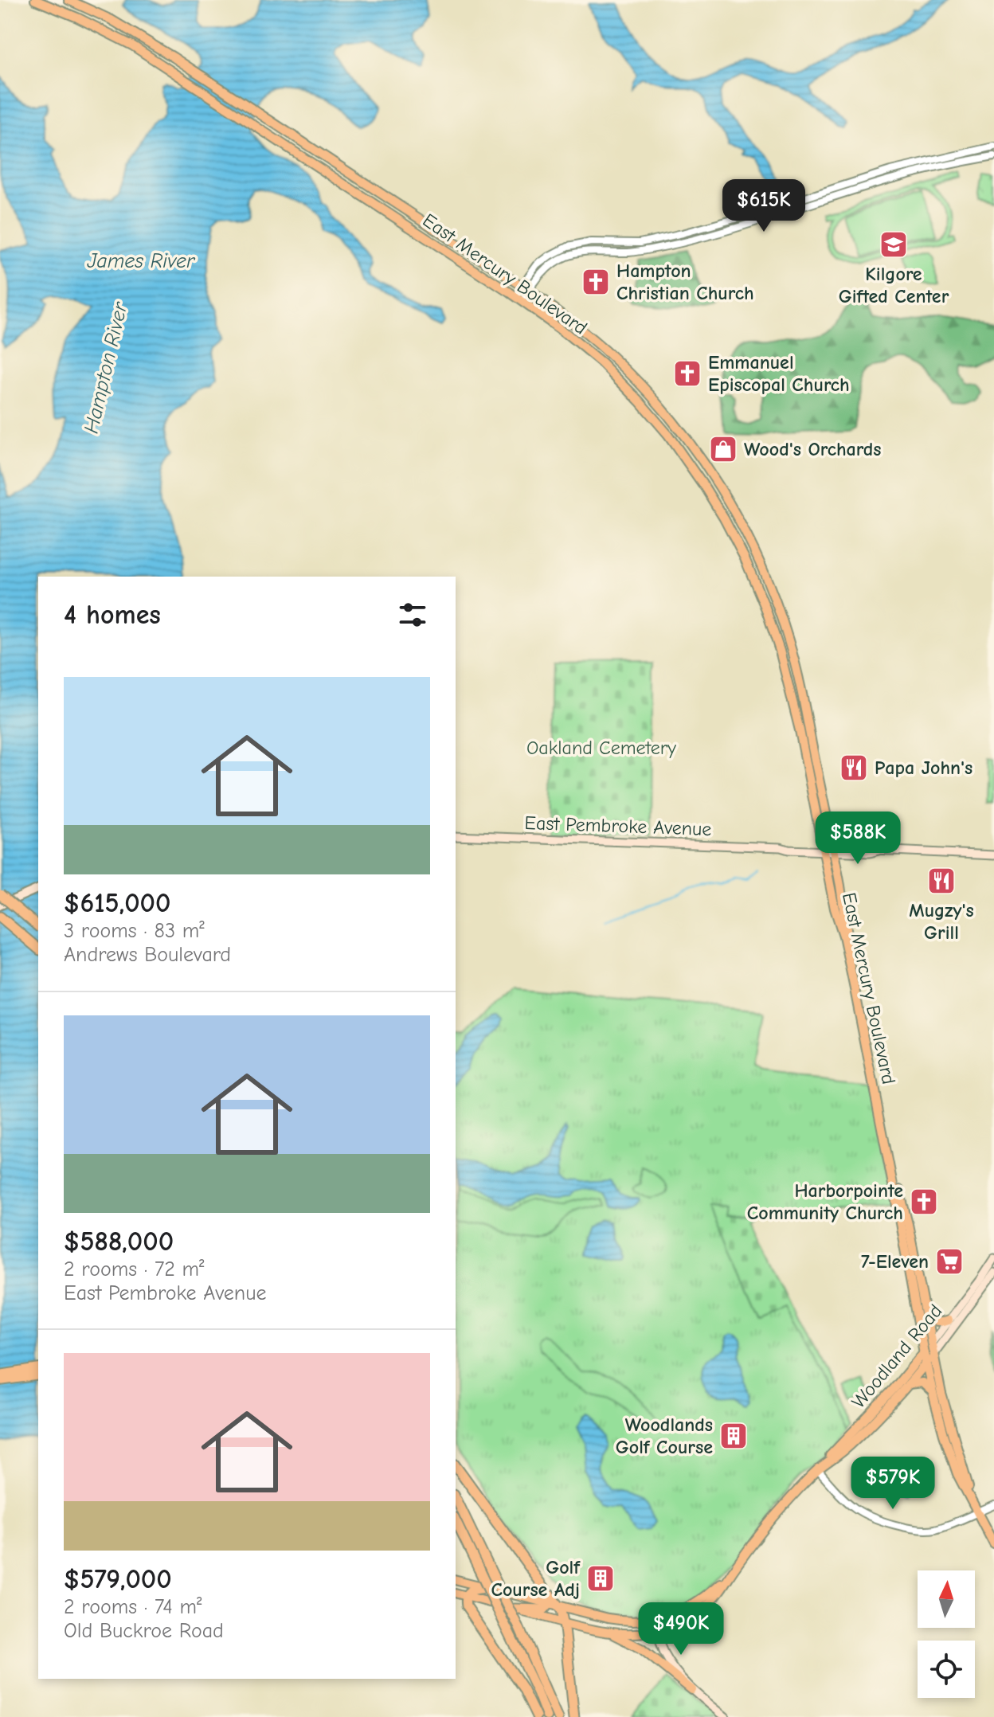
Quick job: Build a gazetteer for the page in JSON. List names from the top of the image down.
{
  "streets": {
    "main road": ["East Mercury Boulevard", "East Pembroke Avenue", "Woodland Road"]
  },
  "crossings": [
    ["East Mercury Boulevard", "East Pembroke Avenue"],
    ["East Mercury Boulevard", "Woodland Road"]
  ],
  "water": ["James River", "Hampton River"],
  "parks": ["Oakland Cemetery"],
  "places": {
    "school or university": ["Kilgore Gifted Center"],
    "church": ["Hampton Christian Church", "Emmanuel Episcopal Church", "Harborpointe Community Church"],
    "shop": ["Wood's Orchards"],
    "restaurant": ["Papa John's", "Mugzy's Grill"],
    "supermarket": ["7-Eleven"],
    "building": ["Woodlands Golf Course", "Golf Course Adj"]
  },
  "north": "top",
  "page": {
    "price": [
      "$615K",
      "$588K",
      "$579K",
      "$490K"
    ],
    "heading": "4 homes",
    "list": [
      {
        "name": "$615,000",
        "note": "3 rooms · 83 m² · Andrews Boulevard"
      },
      {
        "name": "$588,000",
        "note": "2 rooms · 72 m² · East Pembroke Avenue"
      },
      {
        "name": "$579,000",
        "note": "2 rooms · 74 m² · Old Buckroe Road"
      }
    ]
  }
}
